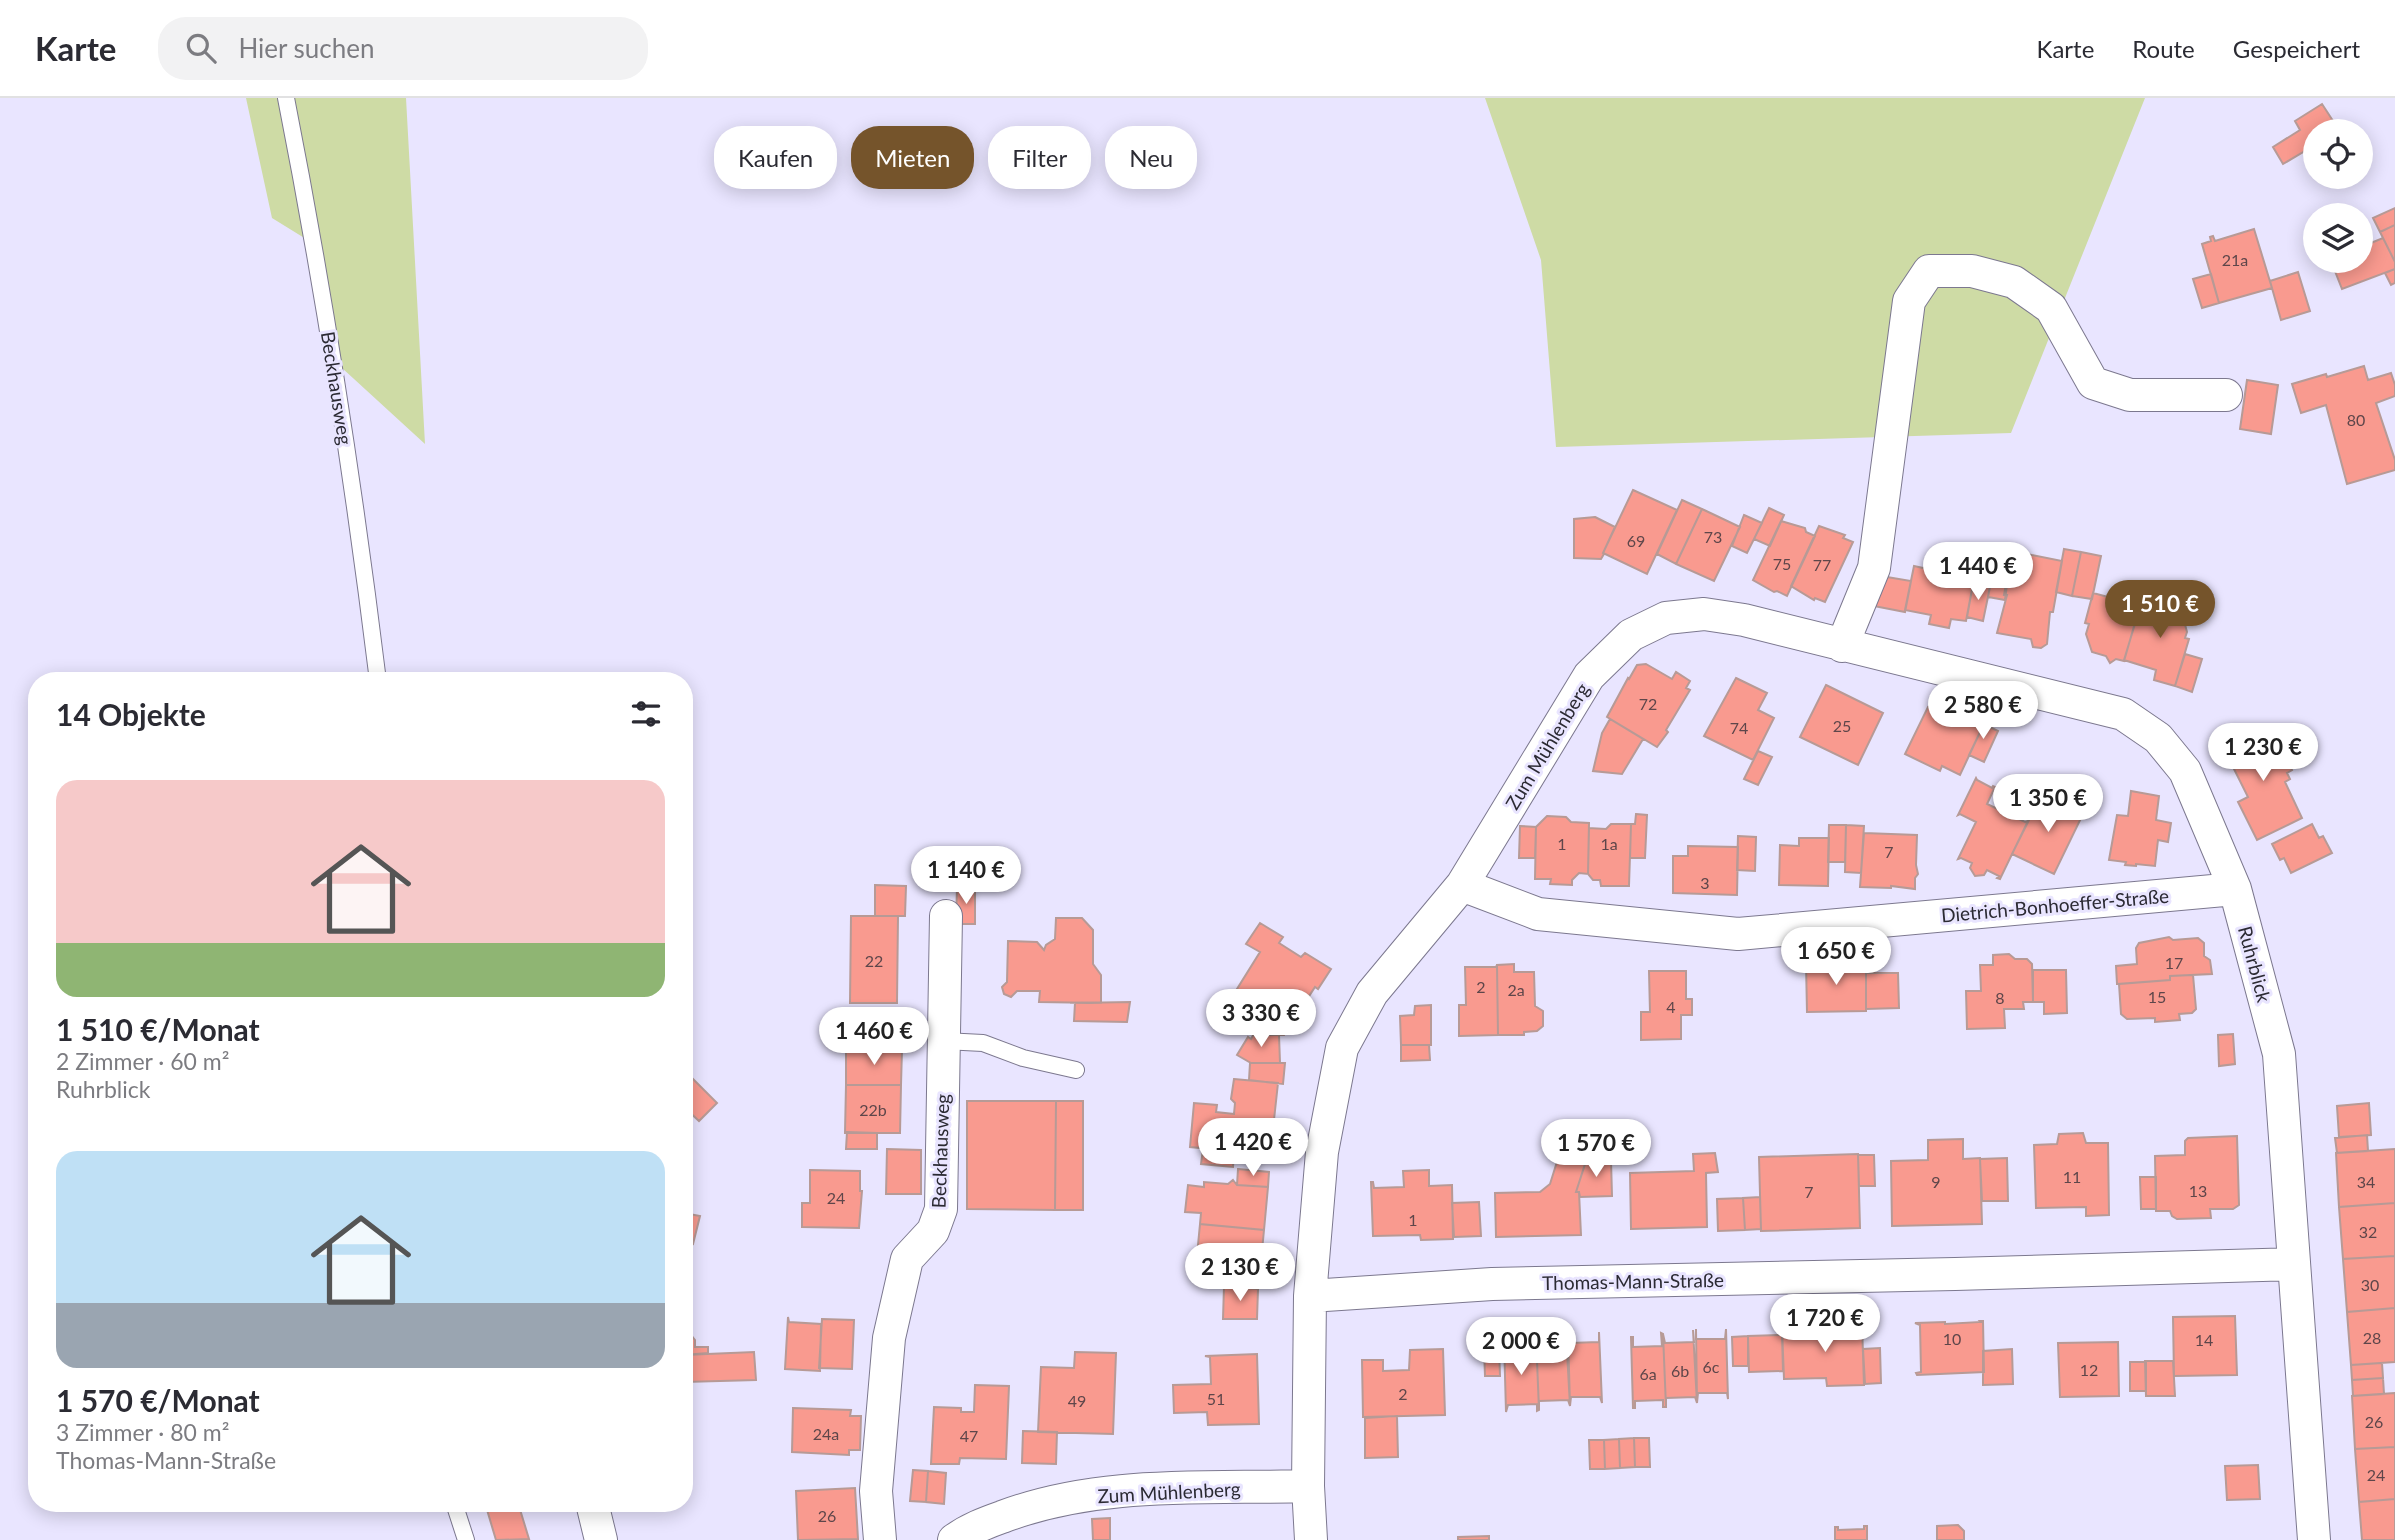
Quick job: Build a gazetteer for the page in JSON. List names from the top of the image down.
{
  "streets": {
    "street": [
      "Beckhausweg",
      "Zum Mühlenberg",
      "Dietrich-Bonhoeffer-Straße",
      "Ruhrblick",
      "Thomas-Mann-Straße"
    ]
  },
  "crossings": [
    ["Zum Mühlenberg", "Dietrich-Bonhoeffer-Straße"],
    ["Zum Mühlenberg", "Ruhrblick"],
    ["Zum Mühlenberg", "Thomas-Mann-Straße"],
    ["Dietrich-Bonhoeffer-Straße", "Ruhrblick"],
    ["Ruhrblick", "Thomas-Mann-Straße"]
  ],
  "house_numbers": [
    "21a",
    "80",
    "73",
    "69",
    "75",
    "77",
    "72",
    "25",
    "74",
    "1",
    "1a",
    "7",
    "3",
    "22",
    "17",
    "2",
    "2a",
    "15",
    "8",
    "4",
    "22b",
    "11",
    "9",
    "34",
    "13",
    "7",
    "24",
    "1",
    "32",
    "30",
    "28",
    "10",
    "14",
    "6c",
    "12",
    "6b",
    "6a",
    "2",
    "51",
    "49",
    "26",
    "24a",
    "47",
    "24",
    "26"
  ],
  "page": {
    "header": "Karte",
    "search": "Hier suchen",
    "nav": ["Karte", "Route", "Gespeichert"],
    "chip": [
      "Kaufen",
      "Mieten",
      "Filter",
      "Neu"
    ],
    "price": [
      "1 440 €",
      "1 510 €",
      "2 580 €",
      "1 230 €",
      "1 350 €",
      "1 140 €",
      "1 650 €",
      "3 330 €",
      "1 460 €",
      "1 420 €",
      "1 570 €",
      "2 130 €",
      "1 720 €",
      "2 000 €"
    ],
    "heading": "14 Objekte",
    "list": [
      {
        "name": "1 510 €/Monat",
        "note": "2 Zimmer · 60 m² · Ruhrblick"
      },
      {
        "name": "1 570 €/Monat",
        "note": "3 Zimmer · 80 m² · Thomas-Mann-Straße"
      }
    ]
  }
}
